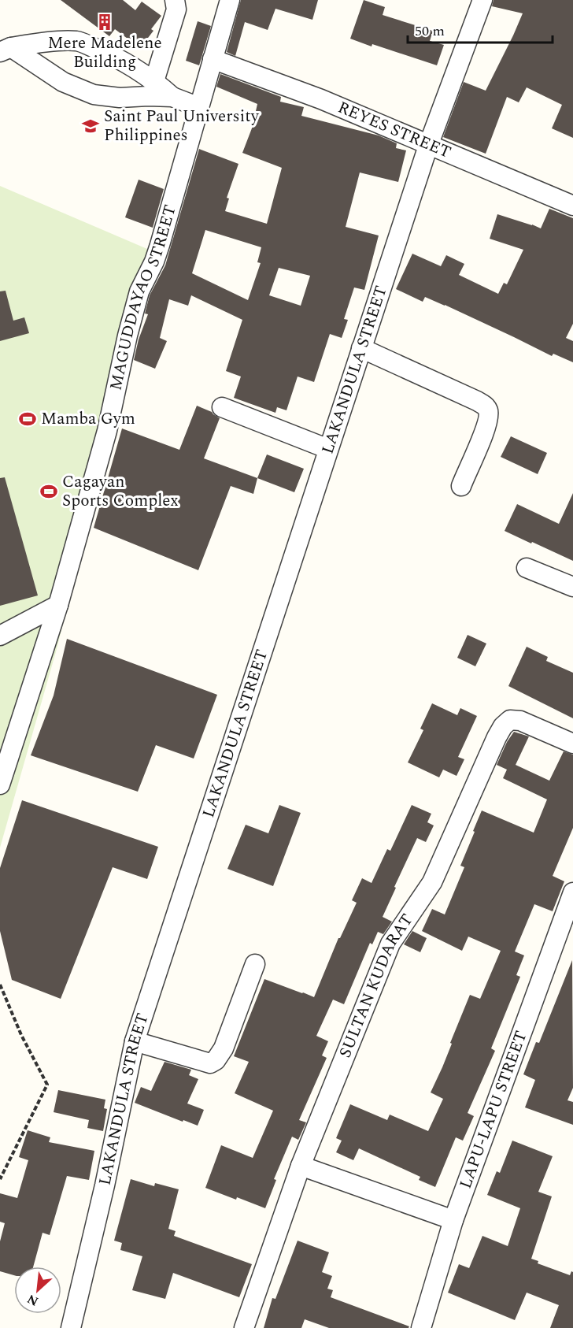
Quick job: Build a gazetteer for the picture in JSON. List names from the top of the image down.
{
  "streets": {
    "street": [
      "REYES STREET",
      "MAGUDDAYAO STREET",
      "LAKANDULA STREET",
      "SULTAN KUDARAT",
      "LAPU-LAPU STREET"
    ]
  },
  "crossings": [
    ["REYES STREET", "MAGUDDAYAO STREET"],
    ["REYES STREET", "LAKANDULA STREET"]
  ],
  "places": {
    "building": ["Mere Madelene Building"],
    "school or university": ["Saint Paul University Philippines"],
    "sports": ["Mamba Gym", "Cagayan Sports Complex"]
  },
  "scale_bar": "50 m",
  "north": "bottom left"
}
